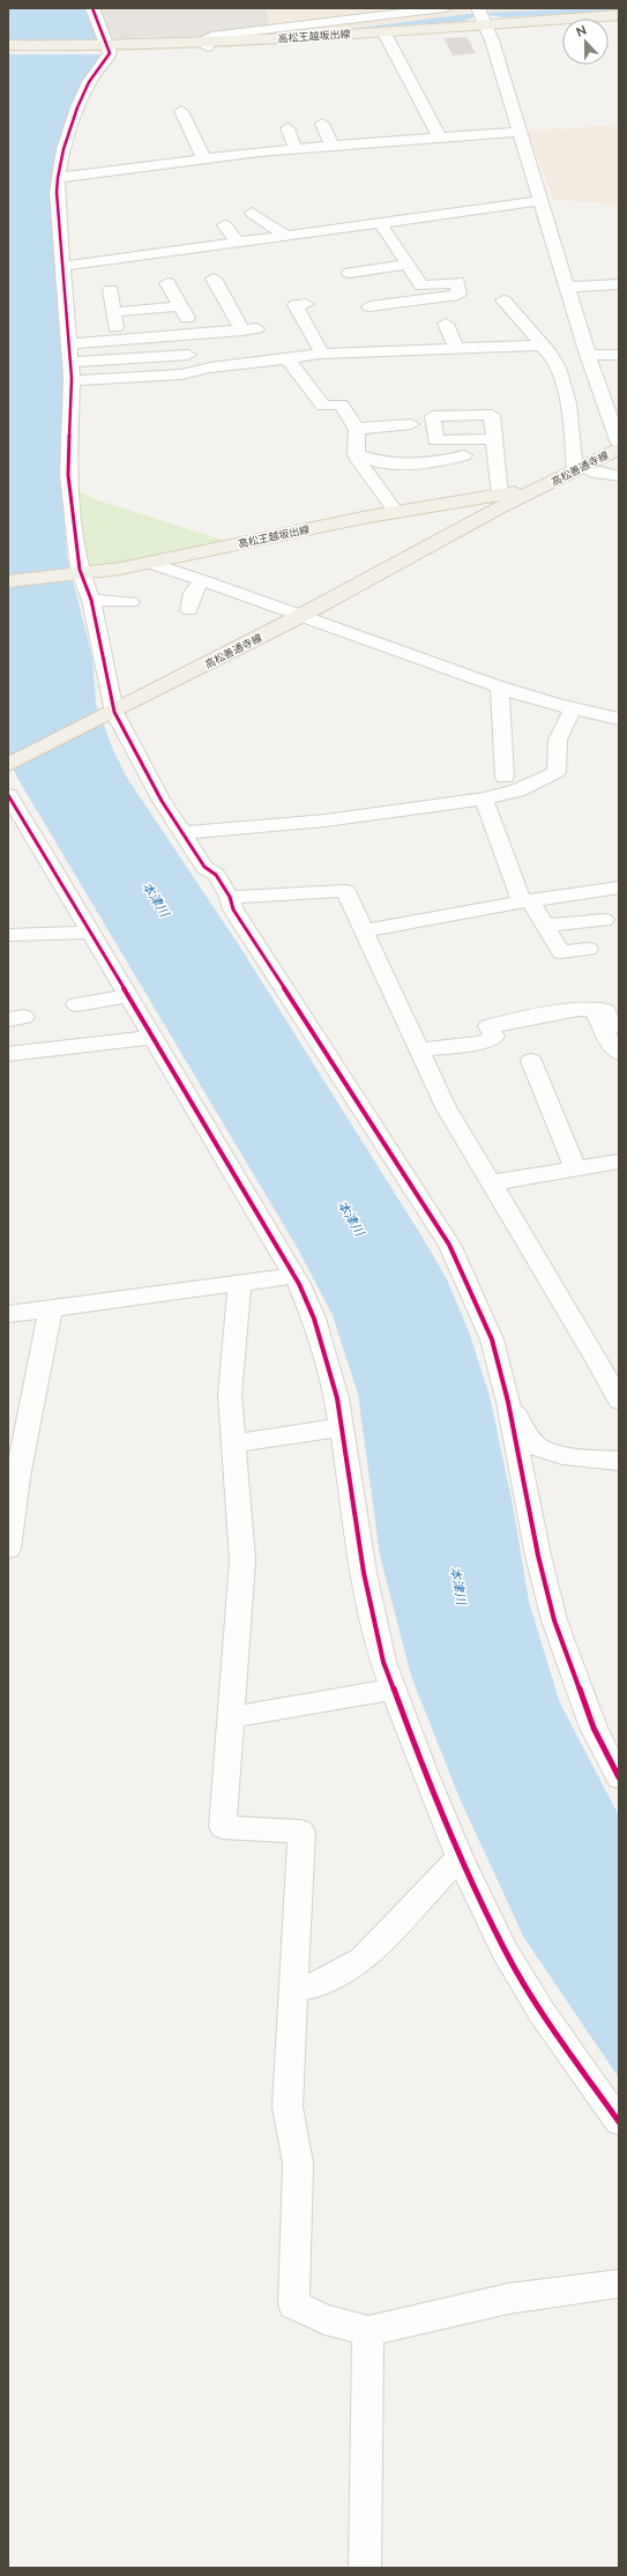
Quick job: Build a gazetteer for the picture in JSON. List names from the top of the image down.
{
  "streets": {
    "main road": ["高松王越坂出線", "高松善通寺線"]
  },
  "crossings": [
    ["高松王越坂出線", "高松善通寺線"]
  ],
  "water": ["本津川"],
  "north": "top"
}
